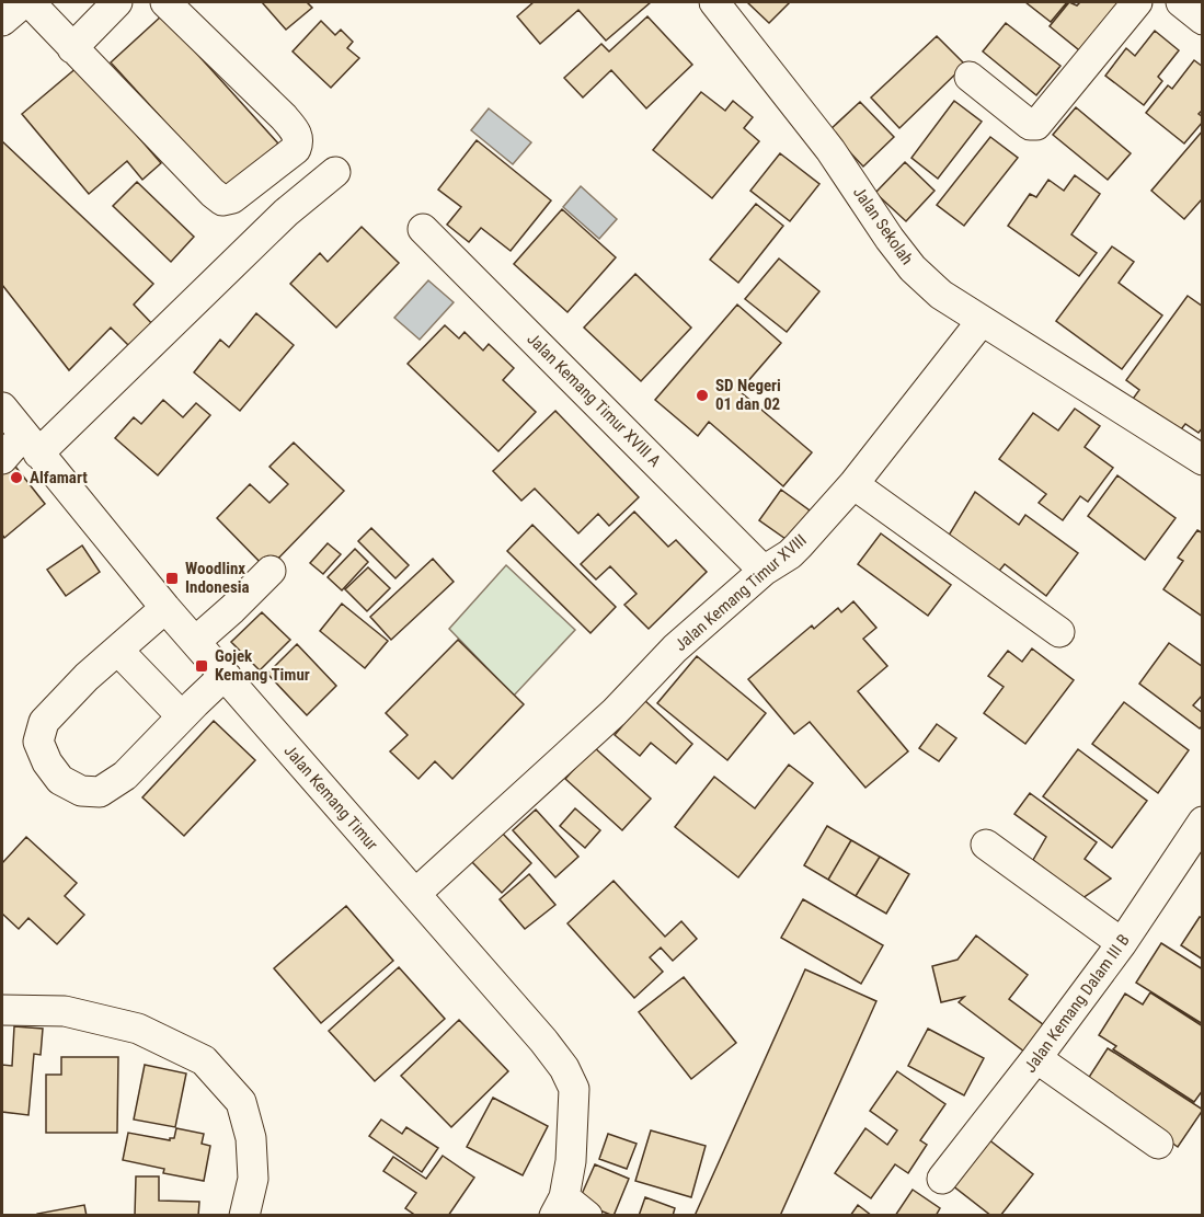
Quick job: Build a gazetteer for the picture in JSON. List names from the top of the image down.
{
  "streets": {
    "street": [
      "Jalan Sekolah",
      "Jalan Kemang Timur XVIII A",
      "Jalan Kemang Timur XVIII",
      "Jalan Kemang Timur",
      "Jalan Kemang Dalam III B"
    ]
  },
  "crossings": [
    ["Jalan Sekolah", "Jalan Kemang Timur XVIII"],
    ["Jalan Kemang Timur XVIII A", "Jalan Kemang Timur XVIII"],
    ["Jalan Kemang Timur XVIII", "Jalan Kemang Timur"]
  ],
  "places": {
    "other": ["SD Negeri 01 dan 02", "Alfamart"],
    "transit": ["Woodlinx Indonesia", "Gojek Kemang Timur"]
  }
}
